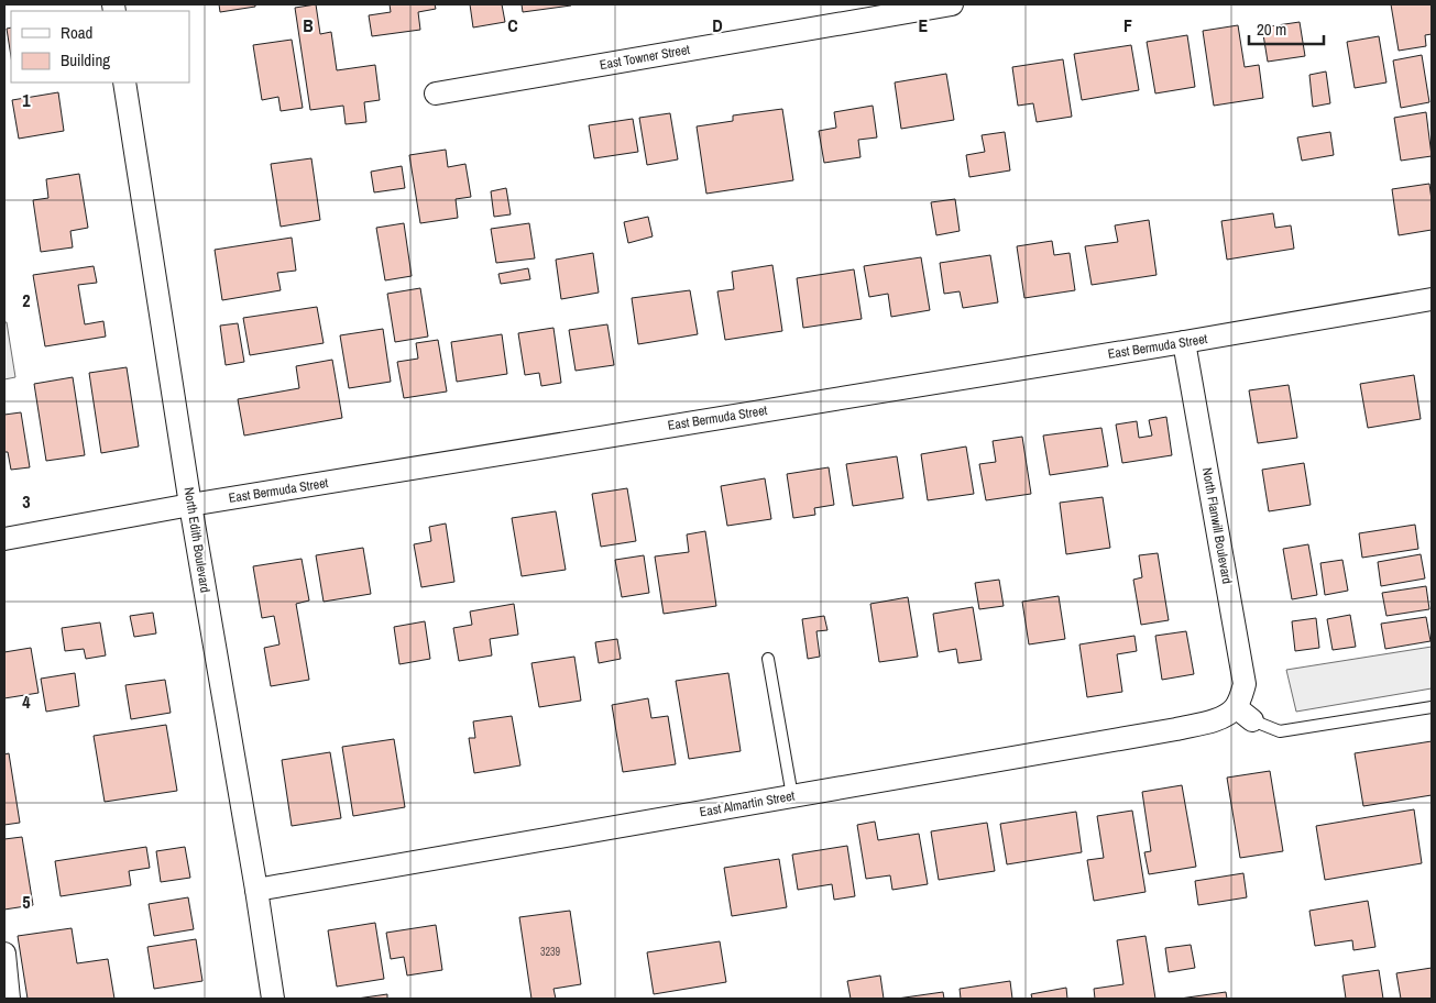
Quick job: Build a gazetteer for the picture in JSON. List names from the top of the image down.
{
  "streets": {
    "street": [
      "East Towner Street",
      "East Bermuda Street",
      "North Flanwill Boulevard",
      "North Edith Boulevard",
      "East Almartin Street"
    ]
  },
  "crossings": [
    ["East Bermuda Street", "North Flanwill Boulevard"],
    ["East Bermuda Street", "North Edith Boulevard"],
    ["North Flanwill Boulevard", "East Almartin Street"],
    ["North Edith Boulevard", "East Almartin Street"]
  ],
  "house_numbers": ["3239"],
  "legend": ["Road", "Building"],
  "scale_bar": "20 m",
  "grid": {
    "columns": [
      "B",
      "C",
      "D",
      "E",
      "F"
    ],
    "rows": [
      "1",
      "2",
      "3",
      "4",
      "5"
    ]
  }
}
